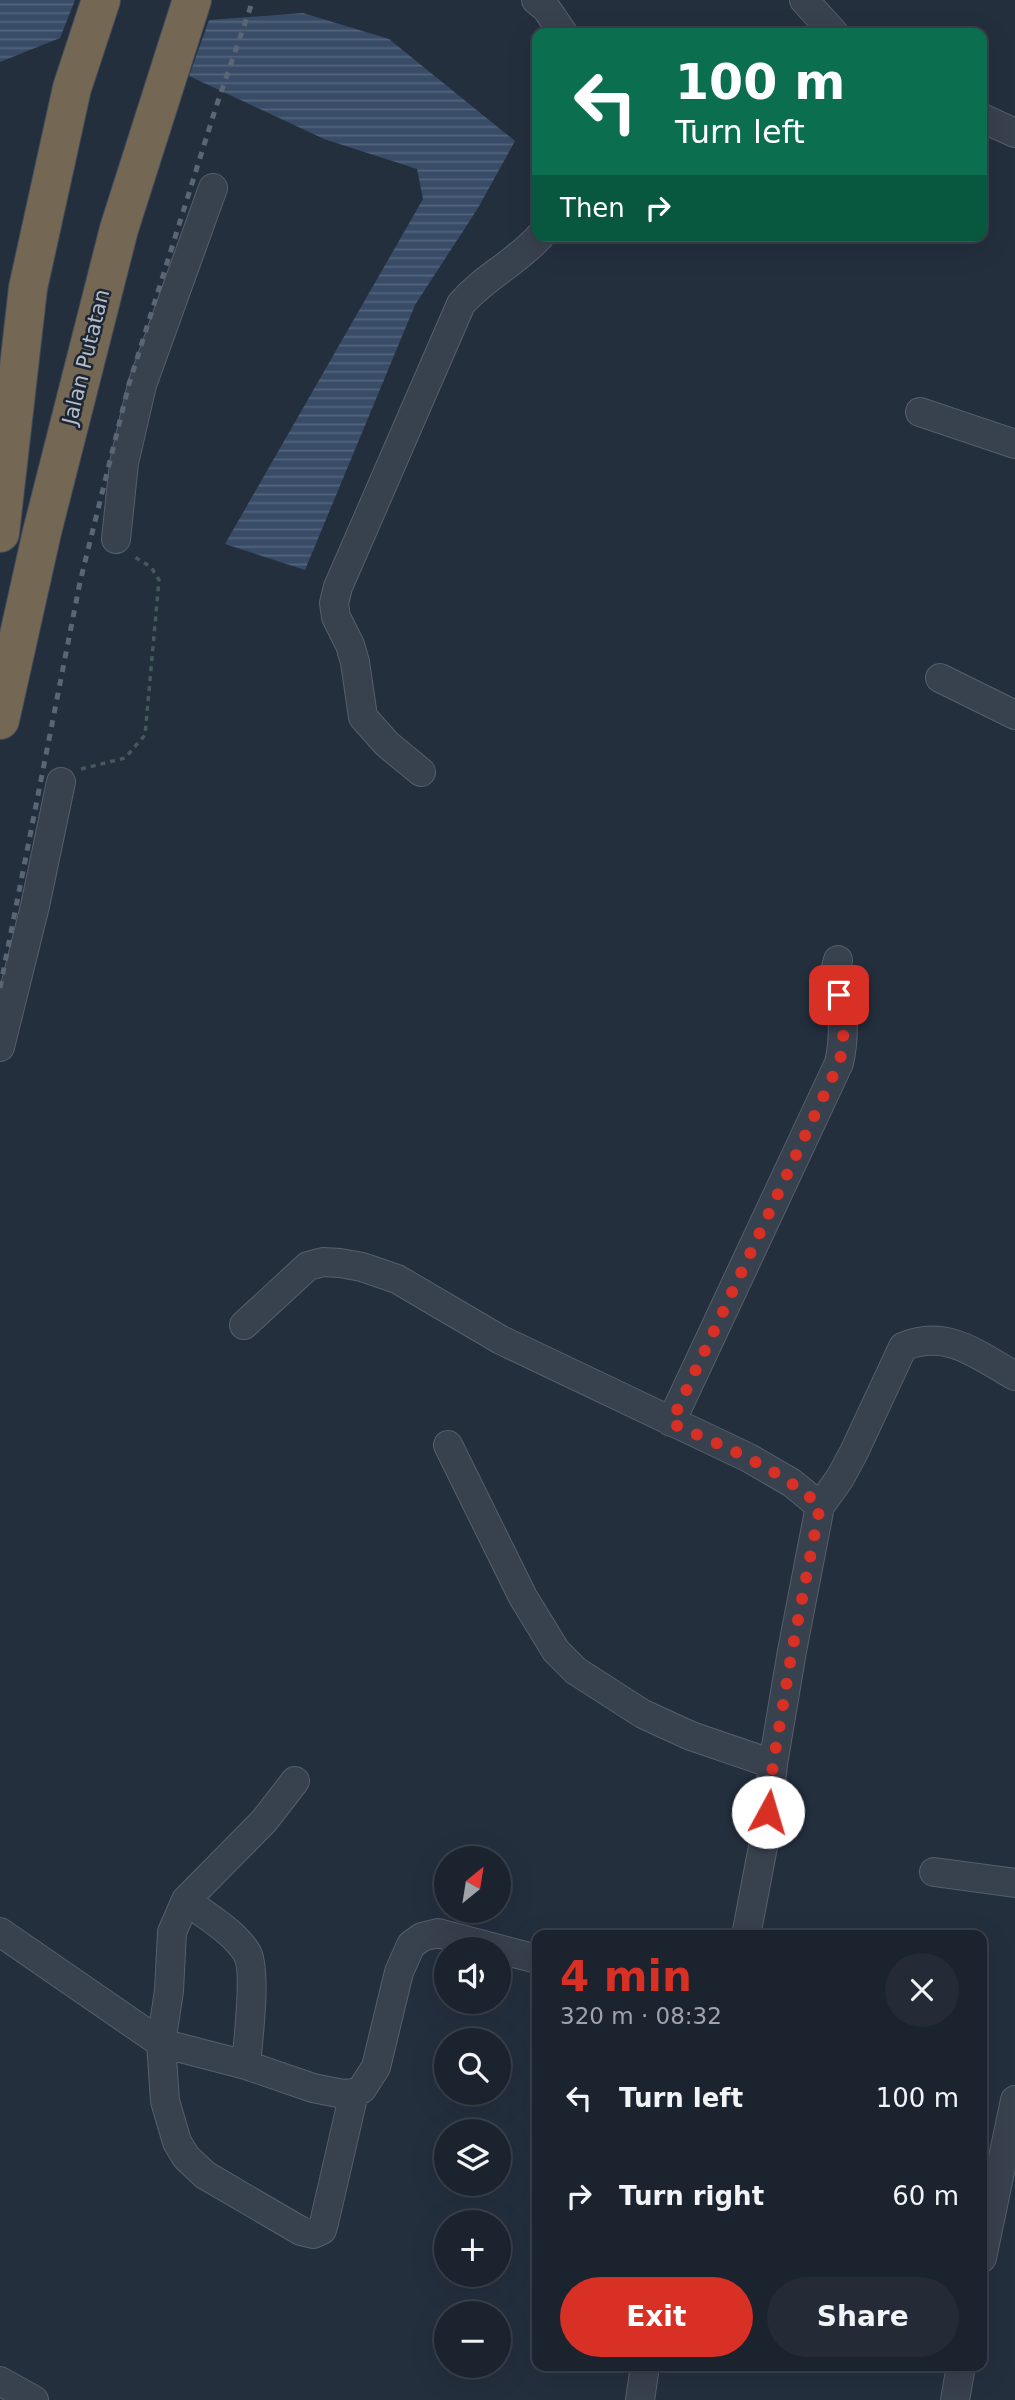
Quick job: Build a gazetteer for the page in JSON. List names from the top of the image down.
{
  "streets": {
    "highway": ["Jalan Putatan"]
  },
  "north": "top right",
  "page": {
    "turn": ["100 m", "Turn left"],
    "then": "Then",
    "map_buttons": ["+", "−"],
    "heading": ["4 min", "320 m · 08:32"],
    "list": [
      {
        "name": "Turn left",
        "value": "100 m"
      },
      {
        "name": "Turn right",
        "value": "60 m"
      }
    ],
    "buttons": ["Exit", "Share"]
  }
}
